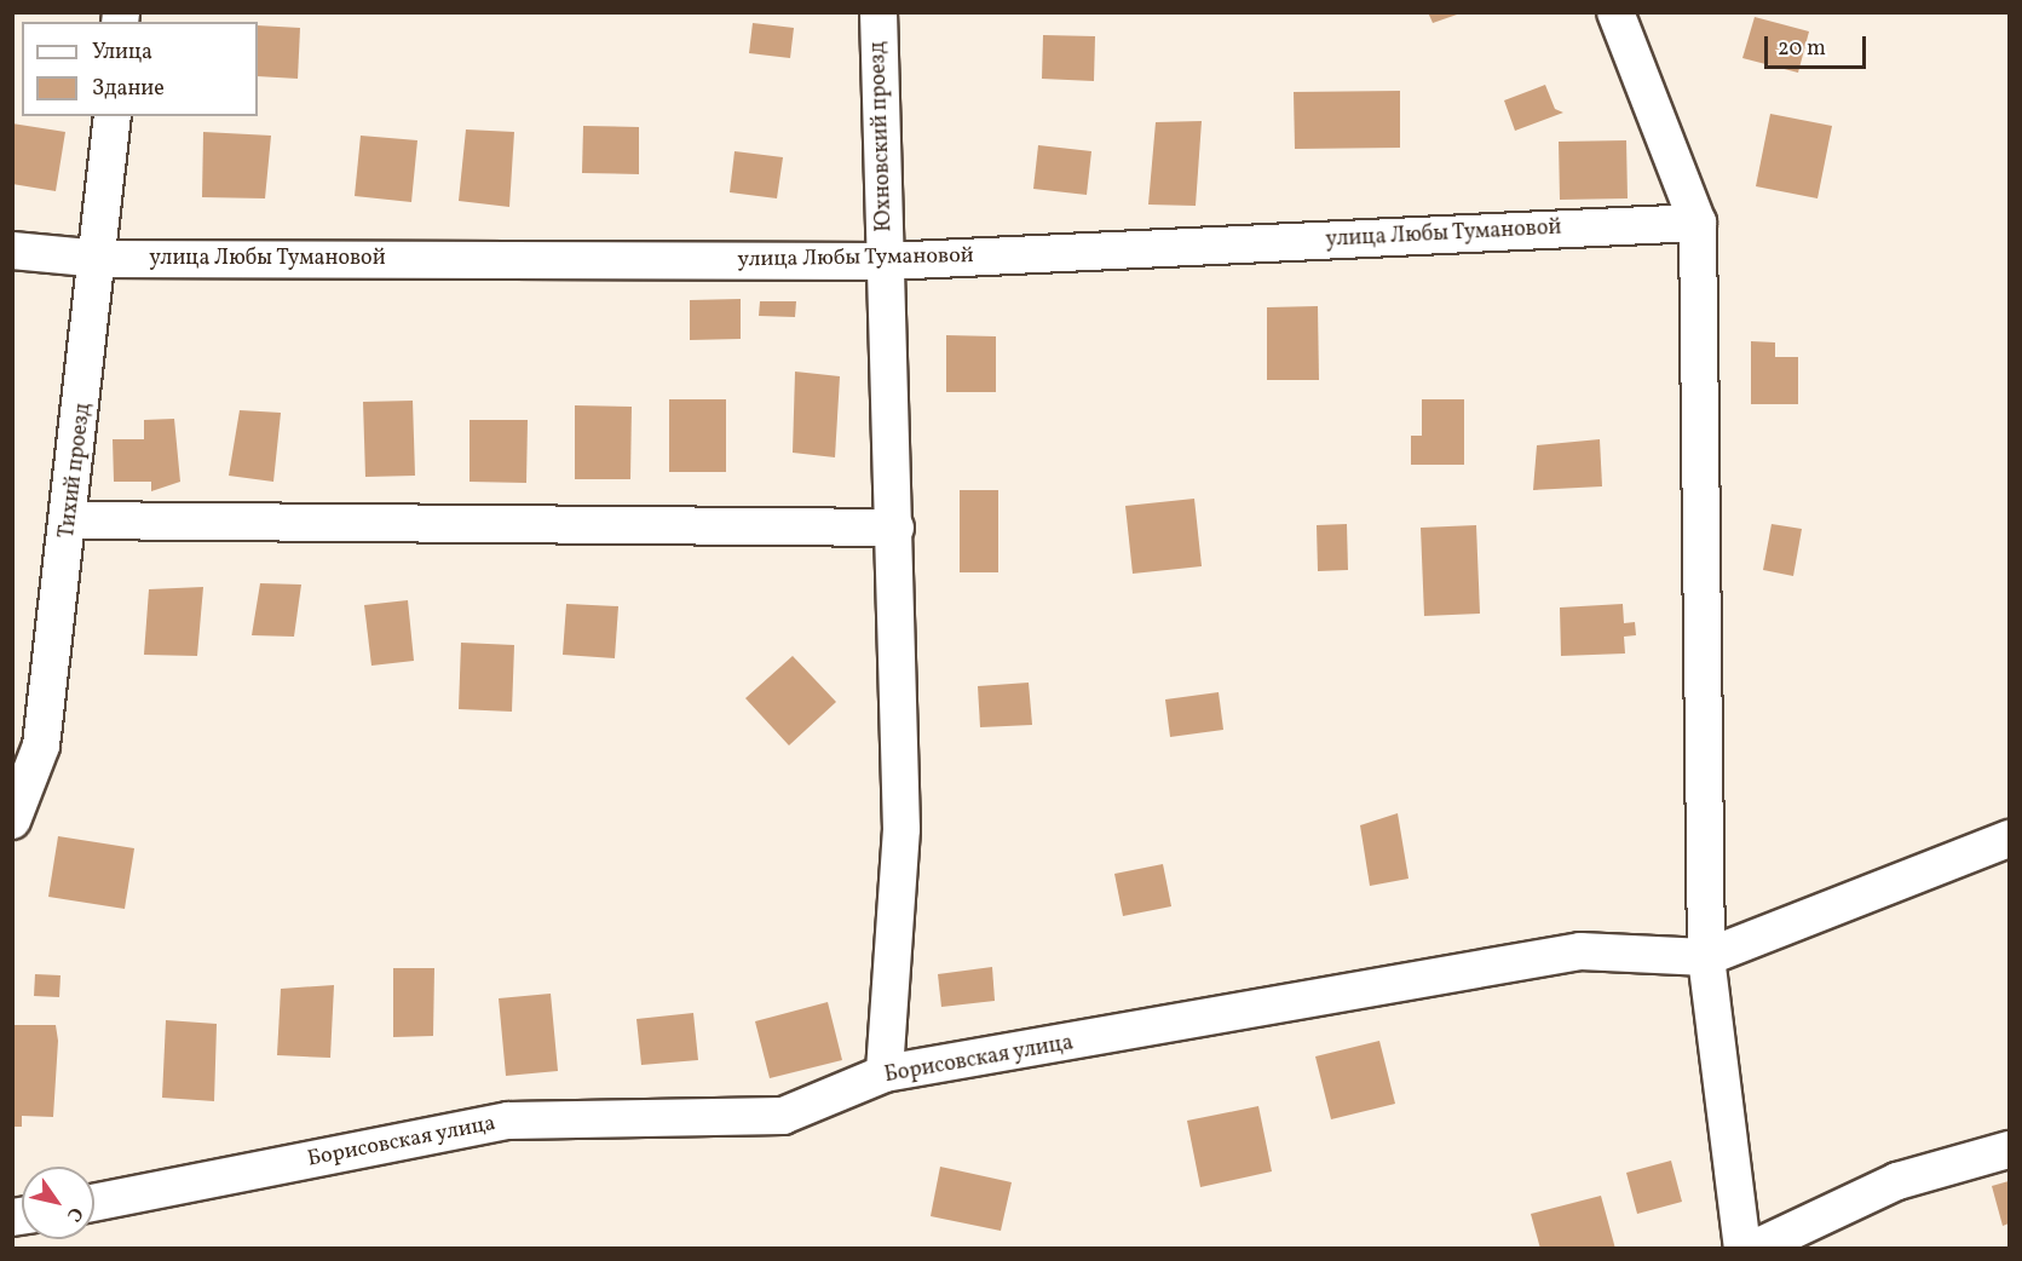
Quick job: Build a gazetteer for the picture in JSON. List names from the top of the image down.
{
  "streets": {
    "street": [
      "Юхновский проезд",
      "улица Любы Тумановой",
      "Тихий проезд",
      "Борисовская улица"
    ]
  },
  "crossings": [
    ["Юхновский проезд", "улица Любы Тумановой"],
    ["Юхновский проезд", "Борисовская улица"],
    ["улица Любы Тумановой", "Тихий проезд"]
  ],
  "legend": ["Улица", "Здание"],
  "scale_bar": "20 m",
  "north": "bottom right"
}
